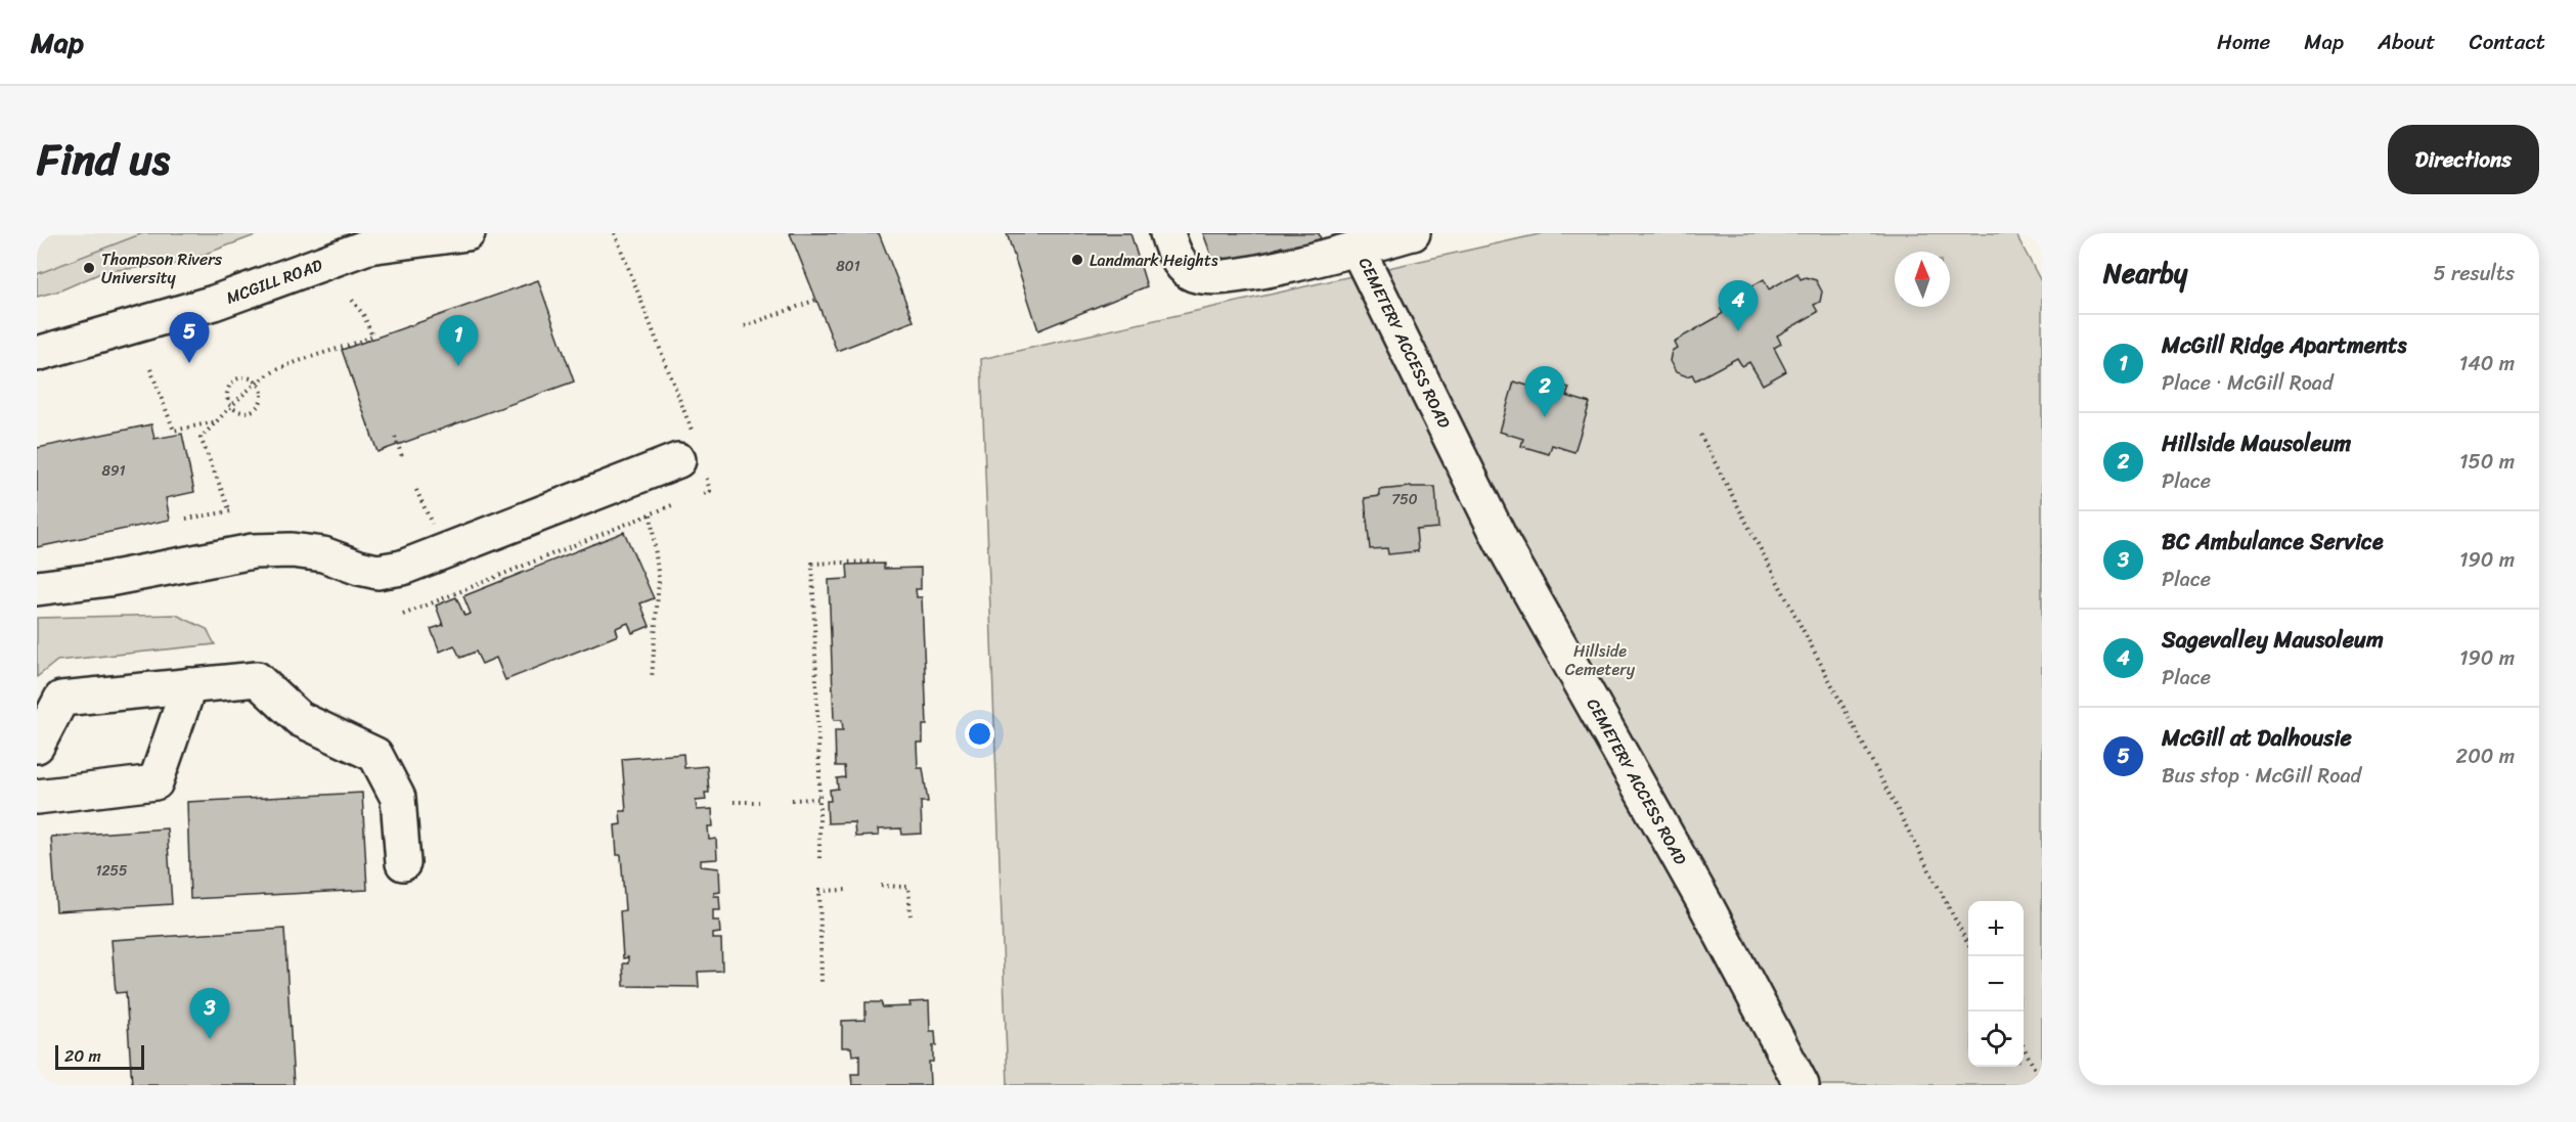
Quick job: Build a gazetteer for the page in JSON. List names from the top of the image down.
{
  "streets": {
    "main road": ["MCGILL ROAD", "CEMETERY ACCESS ROAD"]
  },
  "parks": ["Hillside Cemetery"],
  "places": ["Landmark Heights", "Thompson Rivers University"],
  "house_numbers": [
    "801",
    "891",
    "750",
    "1255"
  ],
  "scale_bar": "20 m",
  "north": "top",
  "page": {
    "header": "Map",
    "nav": [
      "Home",
      "Map",
      "About",
      "Contact"
    ],
    "title": "Find us",
    "buttons": "Directions",
    "heading": ["Nearby", "5 results"],
    "pins": [
      "4",
      "5",
      "1",
      "2",
      "3"
    ],
    "list": [
      {
        "mark": "1",
        "name": "McGill Ridge Apartments",
        "note": "Place · McGill Road",
        "value": "140 m"
      },
      {
        "mark": "2",
        "name": "Hillside Mausoleum",
        "note": "Place",
        "value": "150 m"
      },
      {
        "mark": "3",
        "name": "BC Ambulance Service",
        "note": "Place",
        "value": "190 m"
      },
      {
        "mark": "4",
        "name": "Sagevalley Mausoleum",
        "note": "Place",
        "value": "190 m"
      },
      {
        "mark": "5",
        "name": "McGill at Dalhousie",
        "note": "Bus stop · McGill Road",
        "value": "200 m"
      }
    ],
    "map_buttons": ["+", "−"],
    "scale": "20 m"
  }
}
